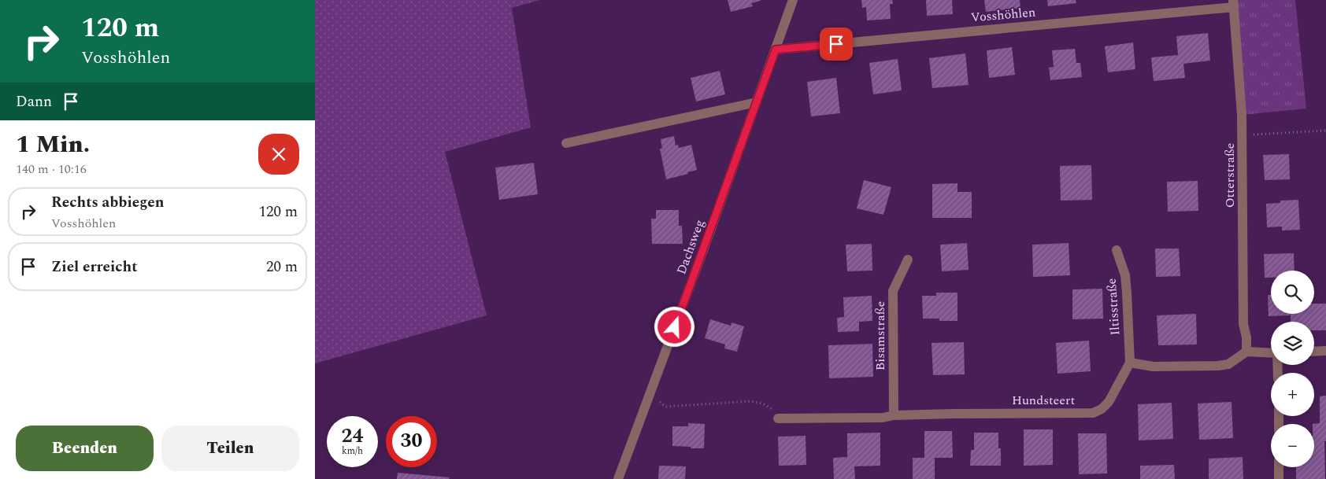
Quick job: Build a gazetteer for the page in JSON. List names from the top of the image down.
{
  "streets": {
    "street": [
      "Vosshöhlen",
      "Otterstraße",
      "Dachsweg",
      "Iltisstraße",
      "Bisamstraße",
      "Hundsteert"
    ]
  },
  "crossings": [
    ["Vosshöhlen", "Otterstraße"],
    ["Vosshöhlen", "Dachsweg"],
    ["Iltisstraße", "Hundsteert"],
    ["Bisamstraße", "Hundsteert"]
  ],
  "page": {
    "turn": ["120 m", "Vosshöhlen"],
    "then": "Dann",
    "heading": ["1 Min.", "140 m · 10:16"],
    "list": [
      {
        "name": "Rechts abbiegen",
        "note": "Vosshöhlen",
        "value": "120 m"
      },
      {
        "name": "Ziel erreicht",
        "value": "20 m"
      }
    ],
    "map_buttons": ["+", "−"],
    "speed": "24 km/h",
    "limit": "30",
    "buttons": ["Beenden", "Teilen"]
  }
}
